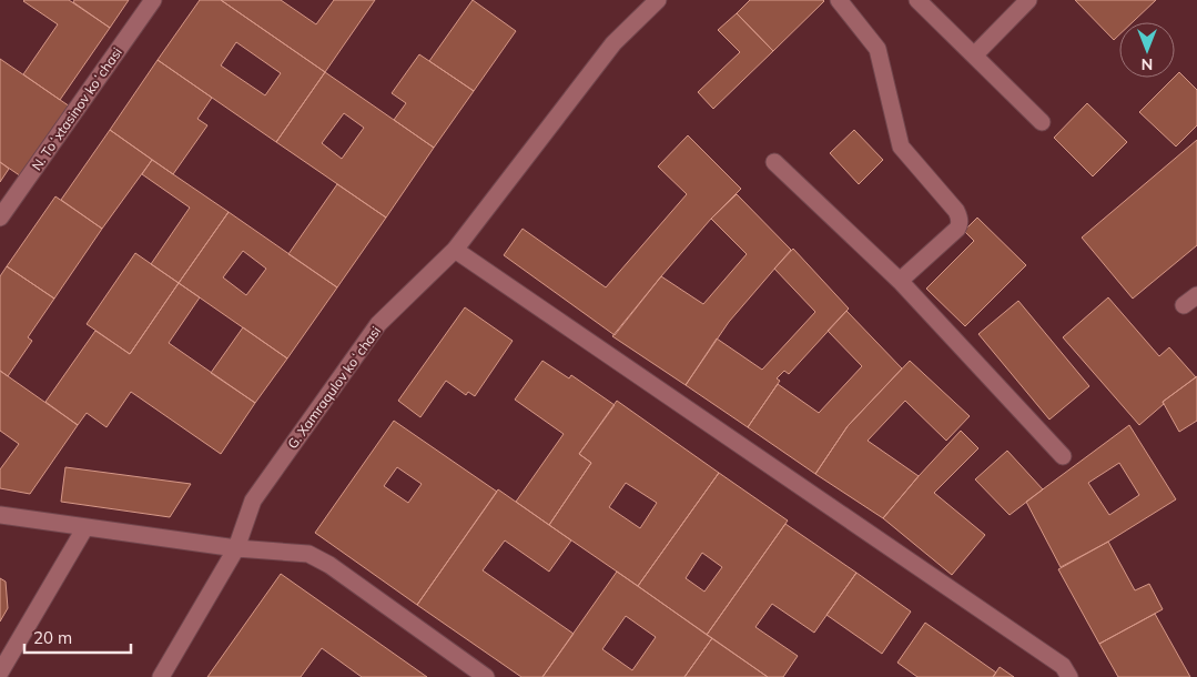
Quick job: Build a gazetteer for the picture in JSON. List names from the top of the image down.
{
  "streets": {
    "street": ["N. Toʻxtasinov koʻchasi", "G. Xamraqulov koʻchasi"]
  },
  "scale_bar": "20 m",
  "north": "bottom"
}
